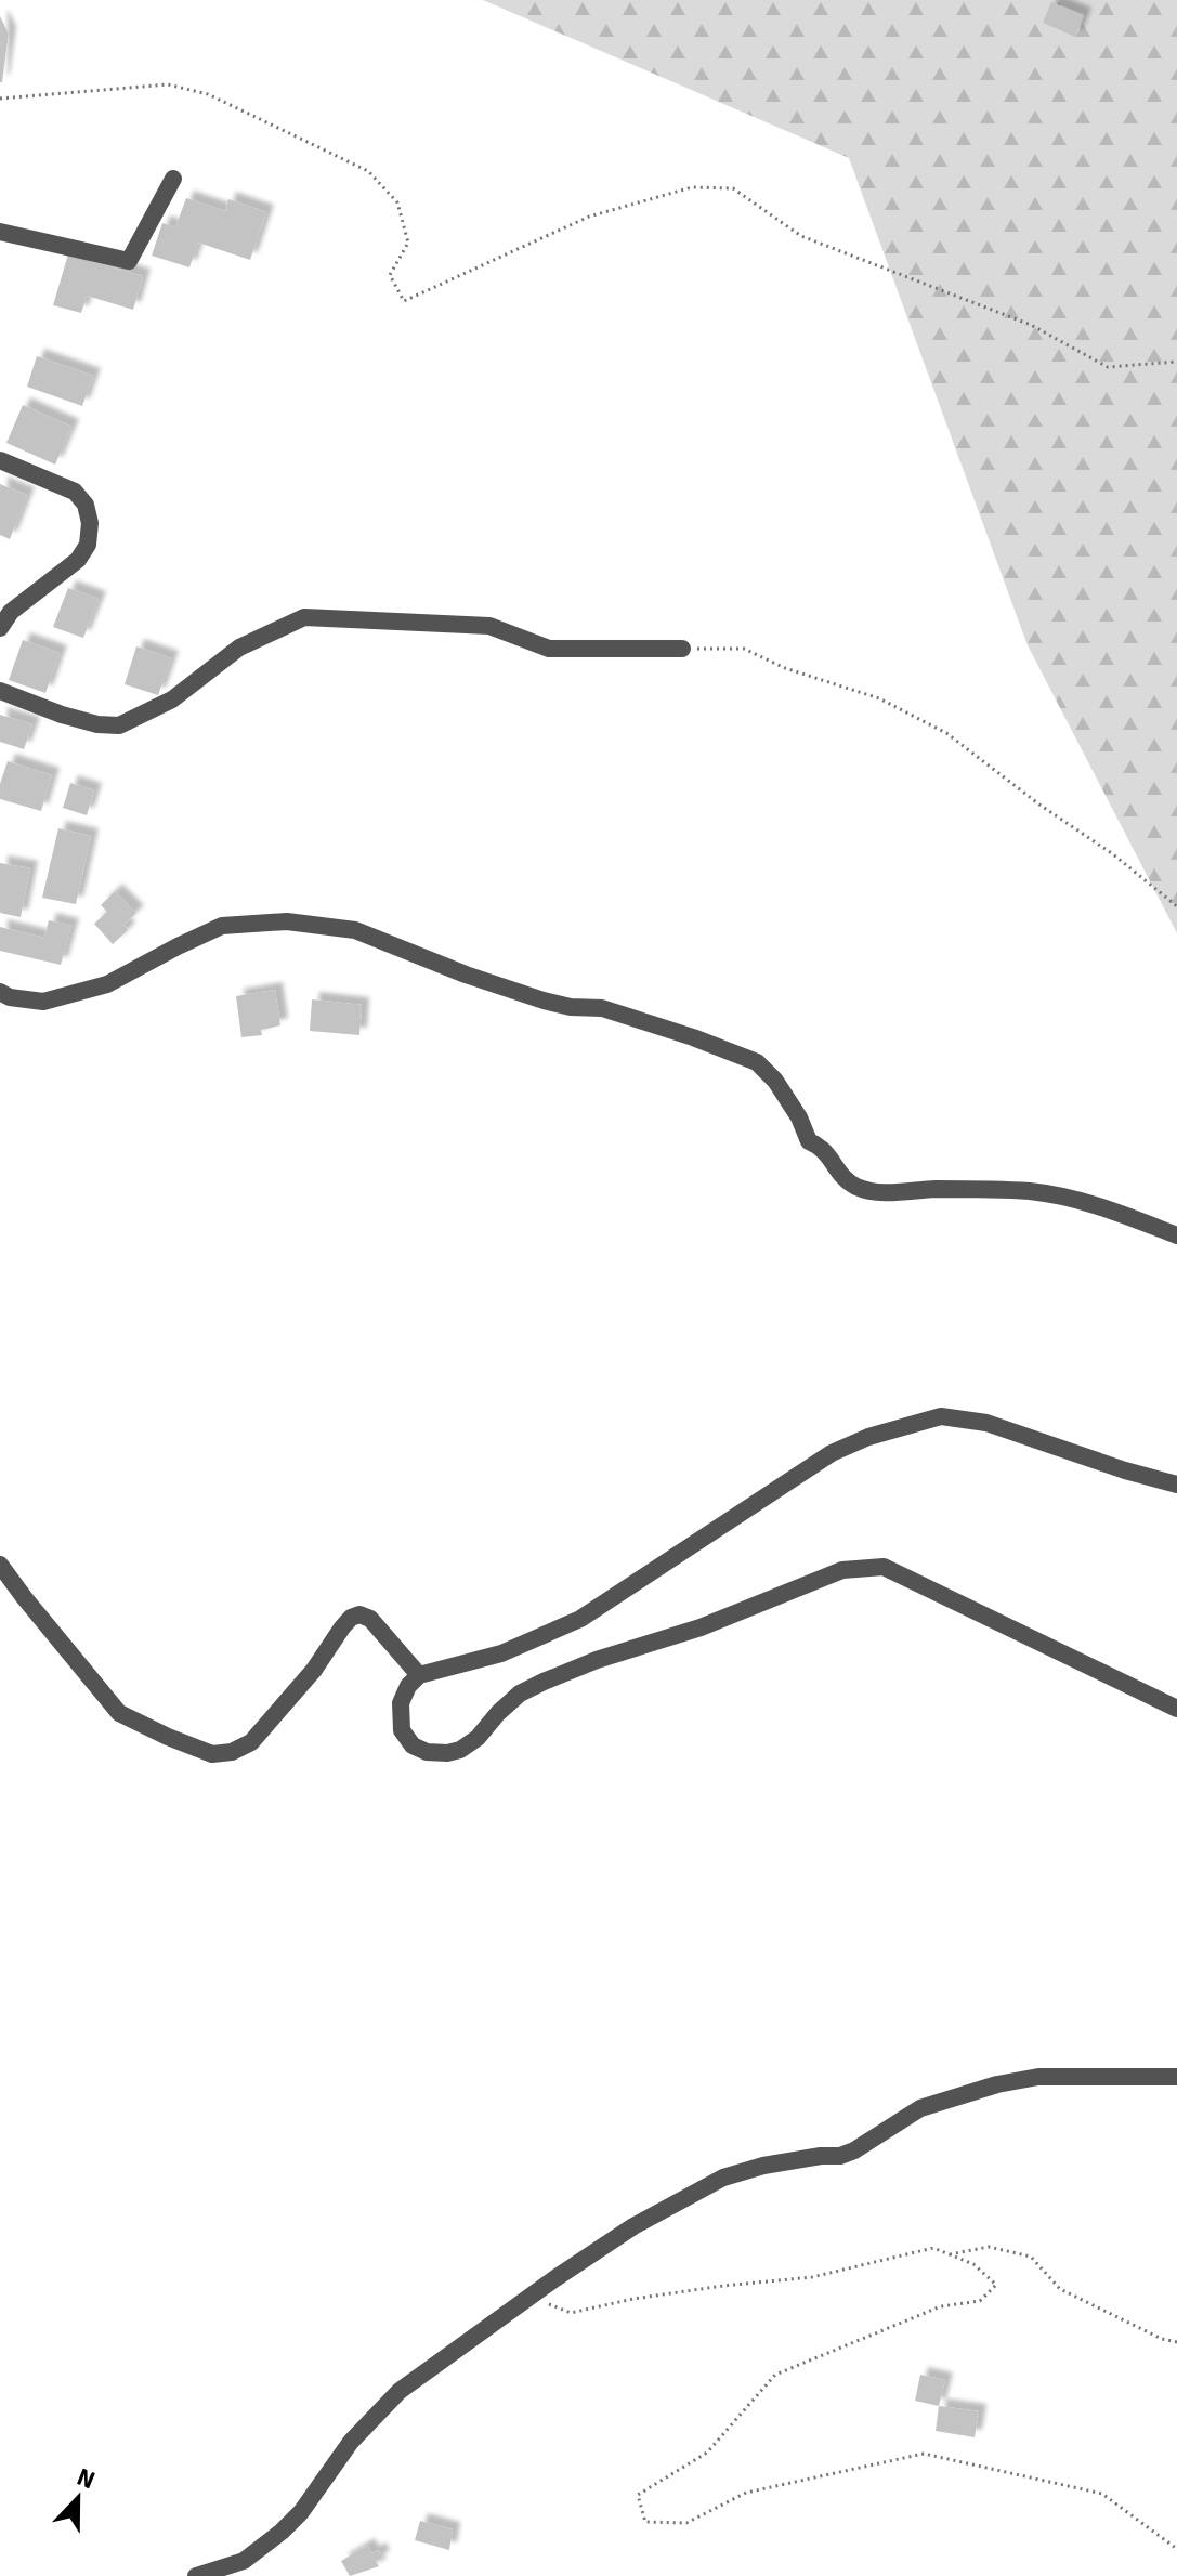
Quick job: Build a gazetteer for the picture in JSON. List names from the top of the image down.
{
  "north": "top"
}
